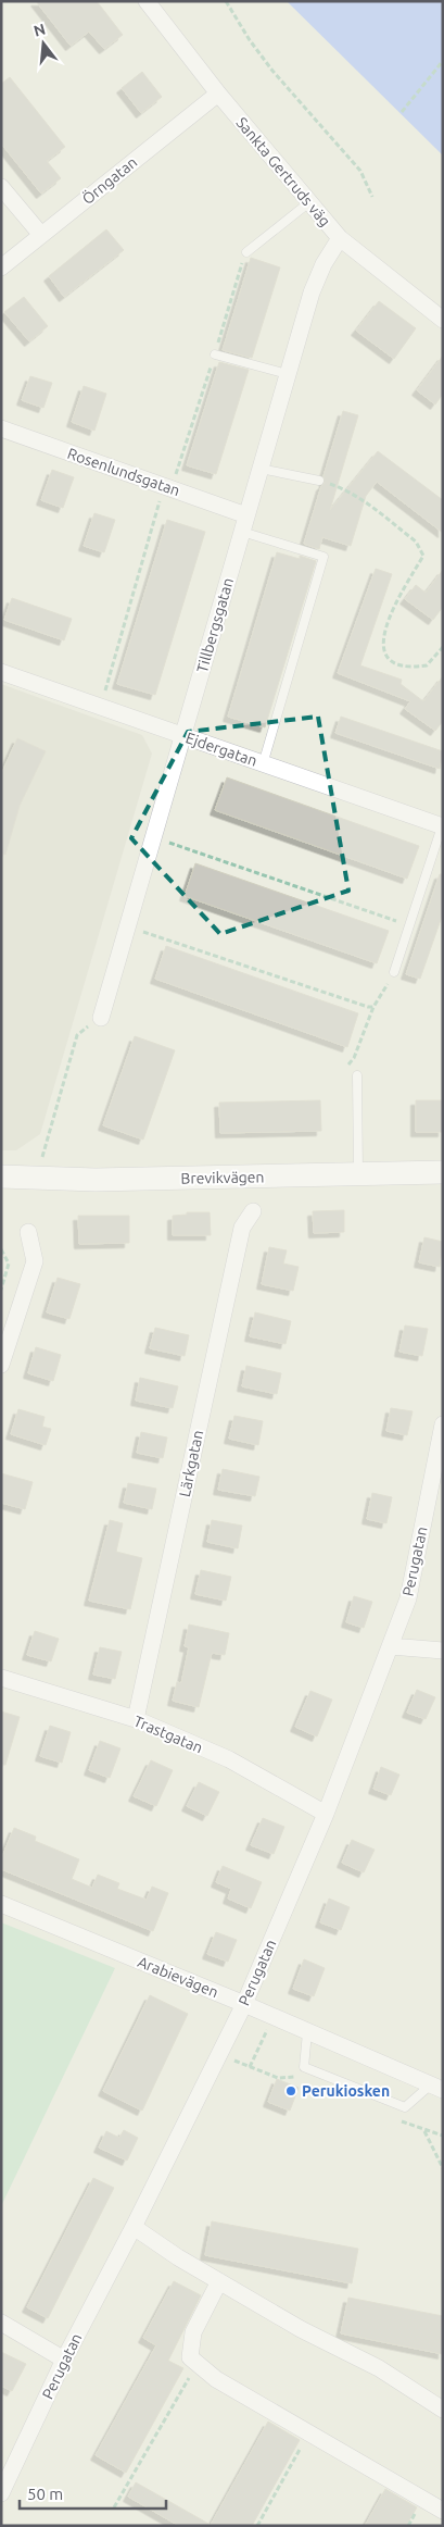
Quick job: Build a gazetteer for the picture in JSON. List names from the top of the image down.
{
  "streets": {
    "street": [
      "Sankta Gertruds väg",
      "Örngatan",
      "Rosenlundsgatan",
      "Tillbergsgatan",
      "Ejdergatan",
      "Brevikvägen",
      "Lärkgatan",
      "Perugatan",
      "Trastgatan",
      "Arabievägen"
    ]
  },
  "crossings": [
    ["Sankta Gertruds väg", "Örngatan"],
    ["Sankta Gertruds väg", "Tillbergsgatan"],
    ["Rosenlundsgatan", "Tillbergsgatan"],
    ["Tillbergsgatan", "Ejdergatan"],
    ["Lärkgatan", "Trastgatan"],
    ["Perugatan", "Trastgatan"],
    ["Perugatan", "Arabievägen"]
  ],
  "places": ["Perukiosken"],
  "scale_bar": "50 m",
  "north": "top"
}
